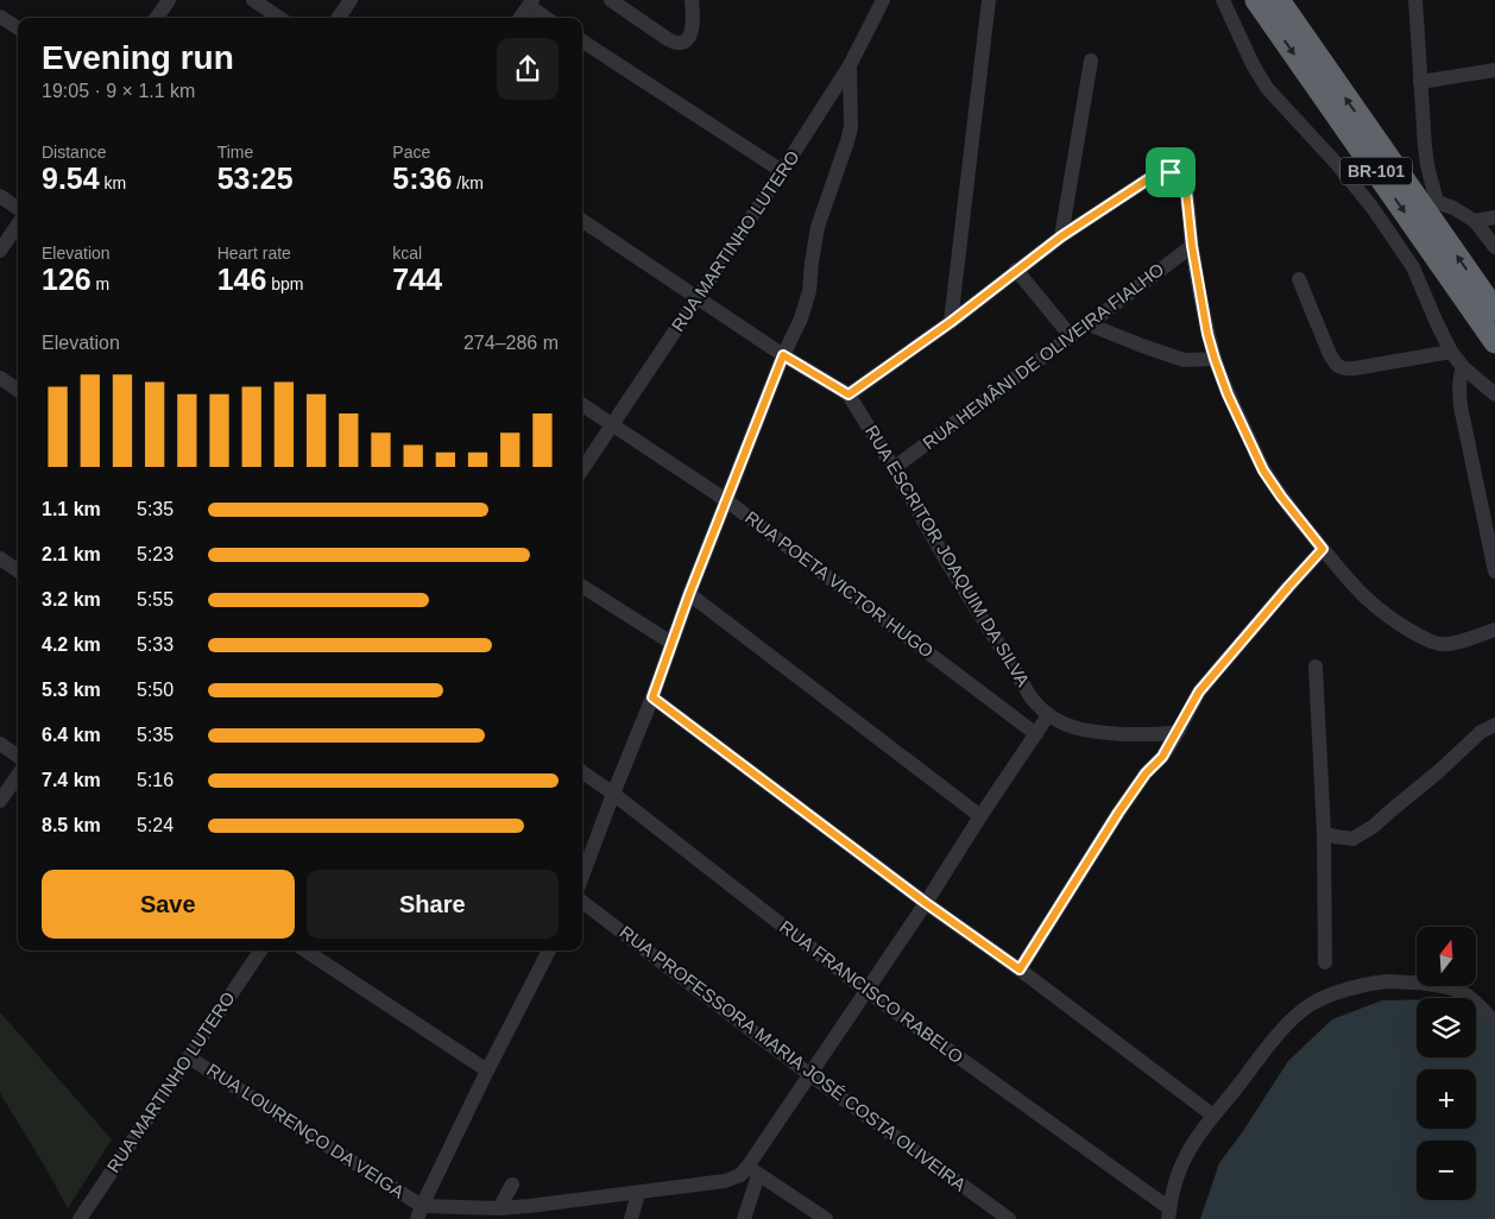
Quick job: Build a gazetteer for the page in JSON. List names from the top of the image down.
{
  "streets": {
    "highway": ["BR-101"],
    "street": [
      "RUA MARTINHO LUTERO",
      "RUA HEMÂNI DE OLIVEIRA FIALHO",
      "RUA ESCRITOR JOAQUIM DA SILVA",
      "RUA POETA VICTOR HUGO",
      "RUA FRANCISCO RABELO",
      "RUA PROFESSORA MARIA JOSÉ COSTA OLIVEIRA",
      "RUA LOURENÇO DA VEIGA"
    ]
  },
  "crossings": [
    ["RUA MARTINHO LUTERO", "RUA POETA VICTOR HUGO"],
    ["RUA MARTINHO LUTERO", "RUA LOURENÇO DA VEIGA"],
    ["RUA HEMÂNI DE OLIVEIRA FIALHO", "RUA ESCRITOR JOAQUIM DA SILVA"]
  ],
  "north": "top",
  "page": {
    "heading": ["Evening run", "19:05 · 9 × 1.1 km"],
    "stats": [
      ["Distance", "9.54 km"],
      ["Time", "53:25"],
      ["Pace", "5:36 /km"],
      ["Elevation", "126 m"],
      ["Heart rate", "146 bpm"],
      ["kcal", "744"]
    ],
    "chart": ["Elevation", "274–286 m"],
    "list": [
      {
        "name": "1.1 km",
        "note": "5:35"
      },
      {
        "name": "2.1 km",
        "note": "5:23"
      },
      {
        "name": "3.2 km",
        "note": "5:55"
      },
      {
        "name": "4.2 km",
        "note": "5:33"
      },
      {
        "name": "5.3 km",
        "note": "5:50"
      },
      {
        "name": "6.4 km",
        "note": "5:35"
      },
      {
        "name": "7.4 km",
        "note": "5:16"
      },
      {
        "name": "8.5 km",
        "note": "5:24"
      }
    ],
    "buttons": ["Save", "Share"],
    "map_buttons": ["+", "−"]
  }
}
